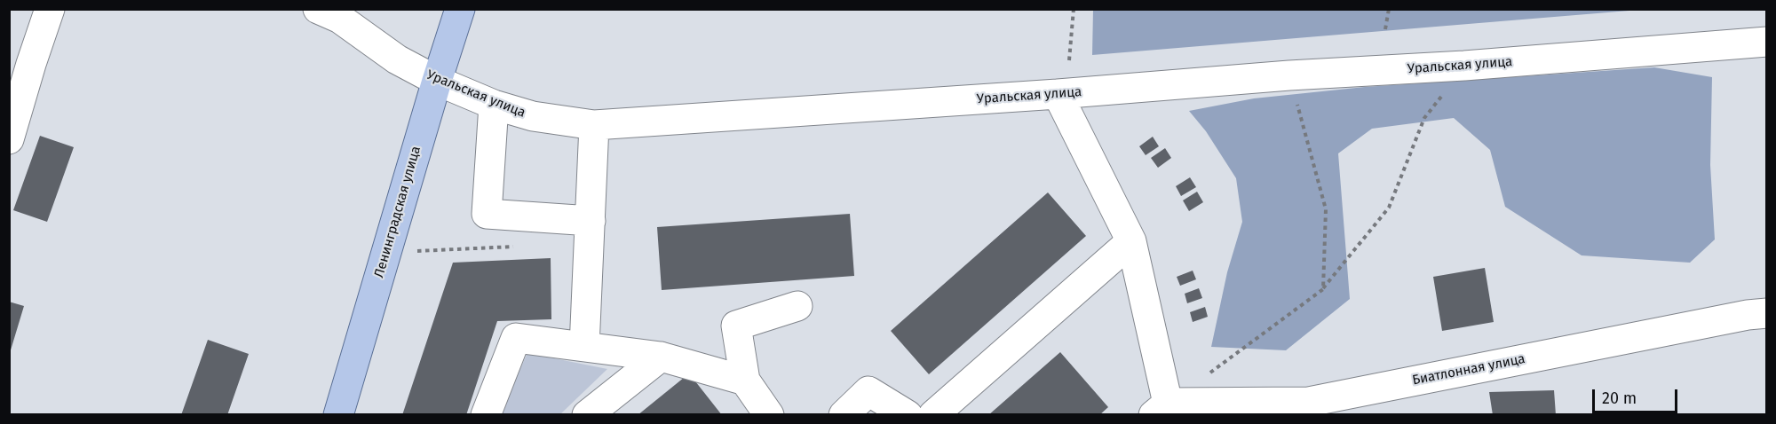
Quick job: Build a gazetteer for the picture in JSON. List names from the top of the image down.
{
  "streets": {
    "main road": ["Ленинградская улица"],
    "street": ["Уральская улица", "Биатлонная улица"]
  },
  "crossings": [
    ["Уральская улица", "Ленинградская улица"]
  ],
  "scale_bar": "20 m"
}
